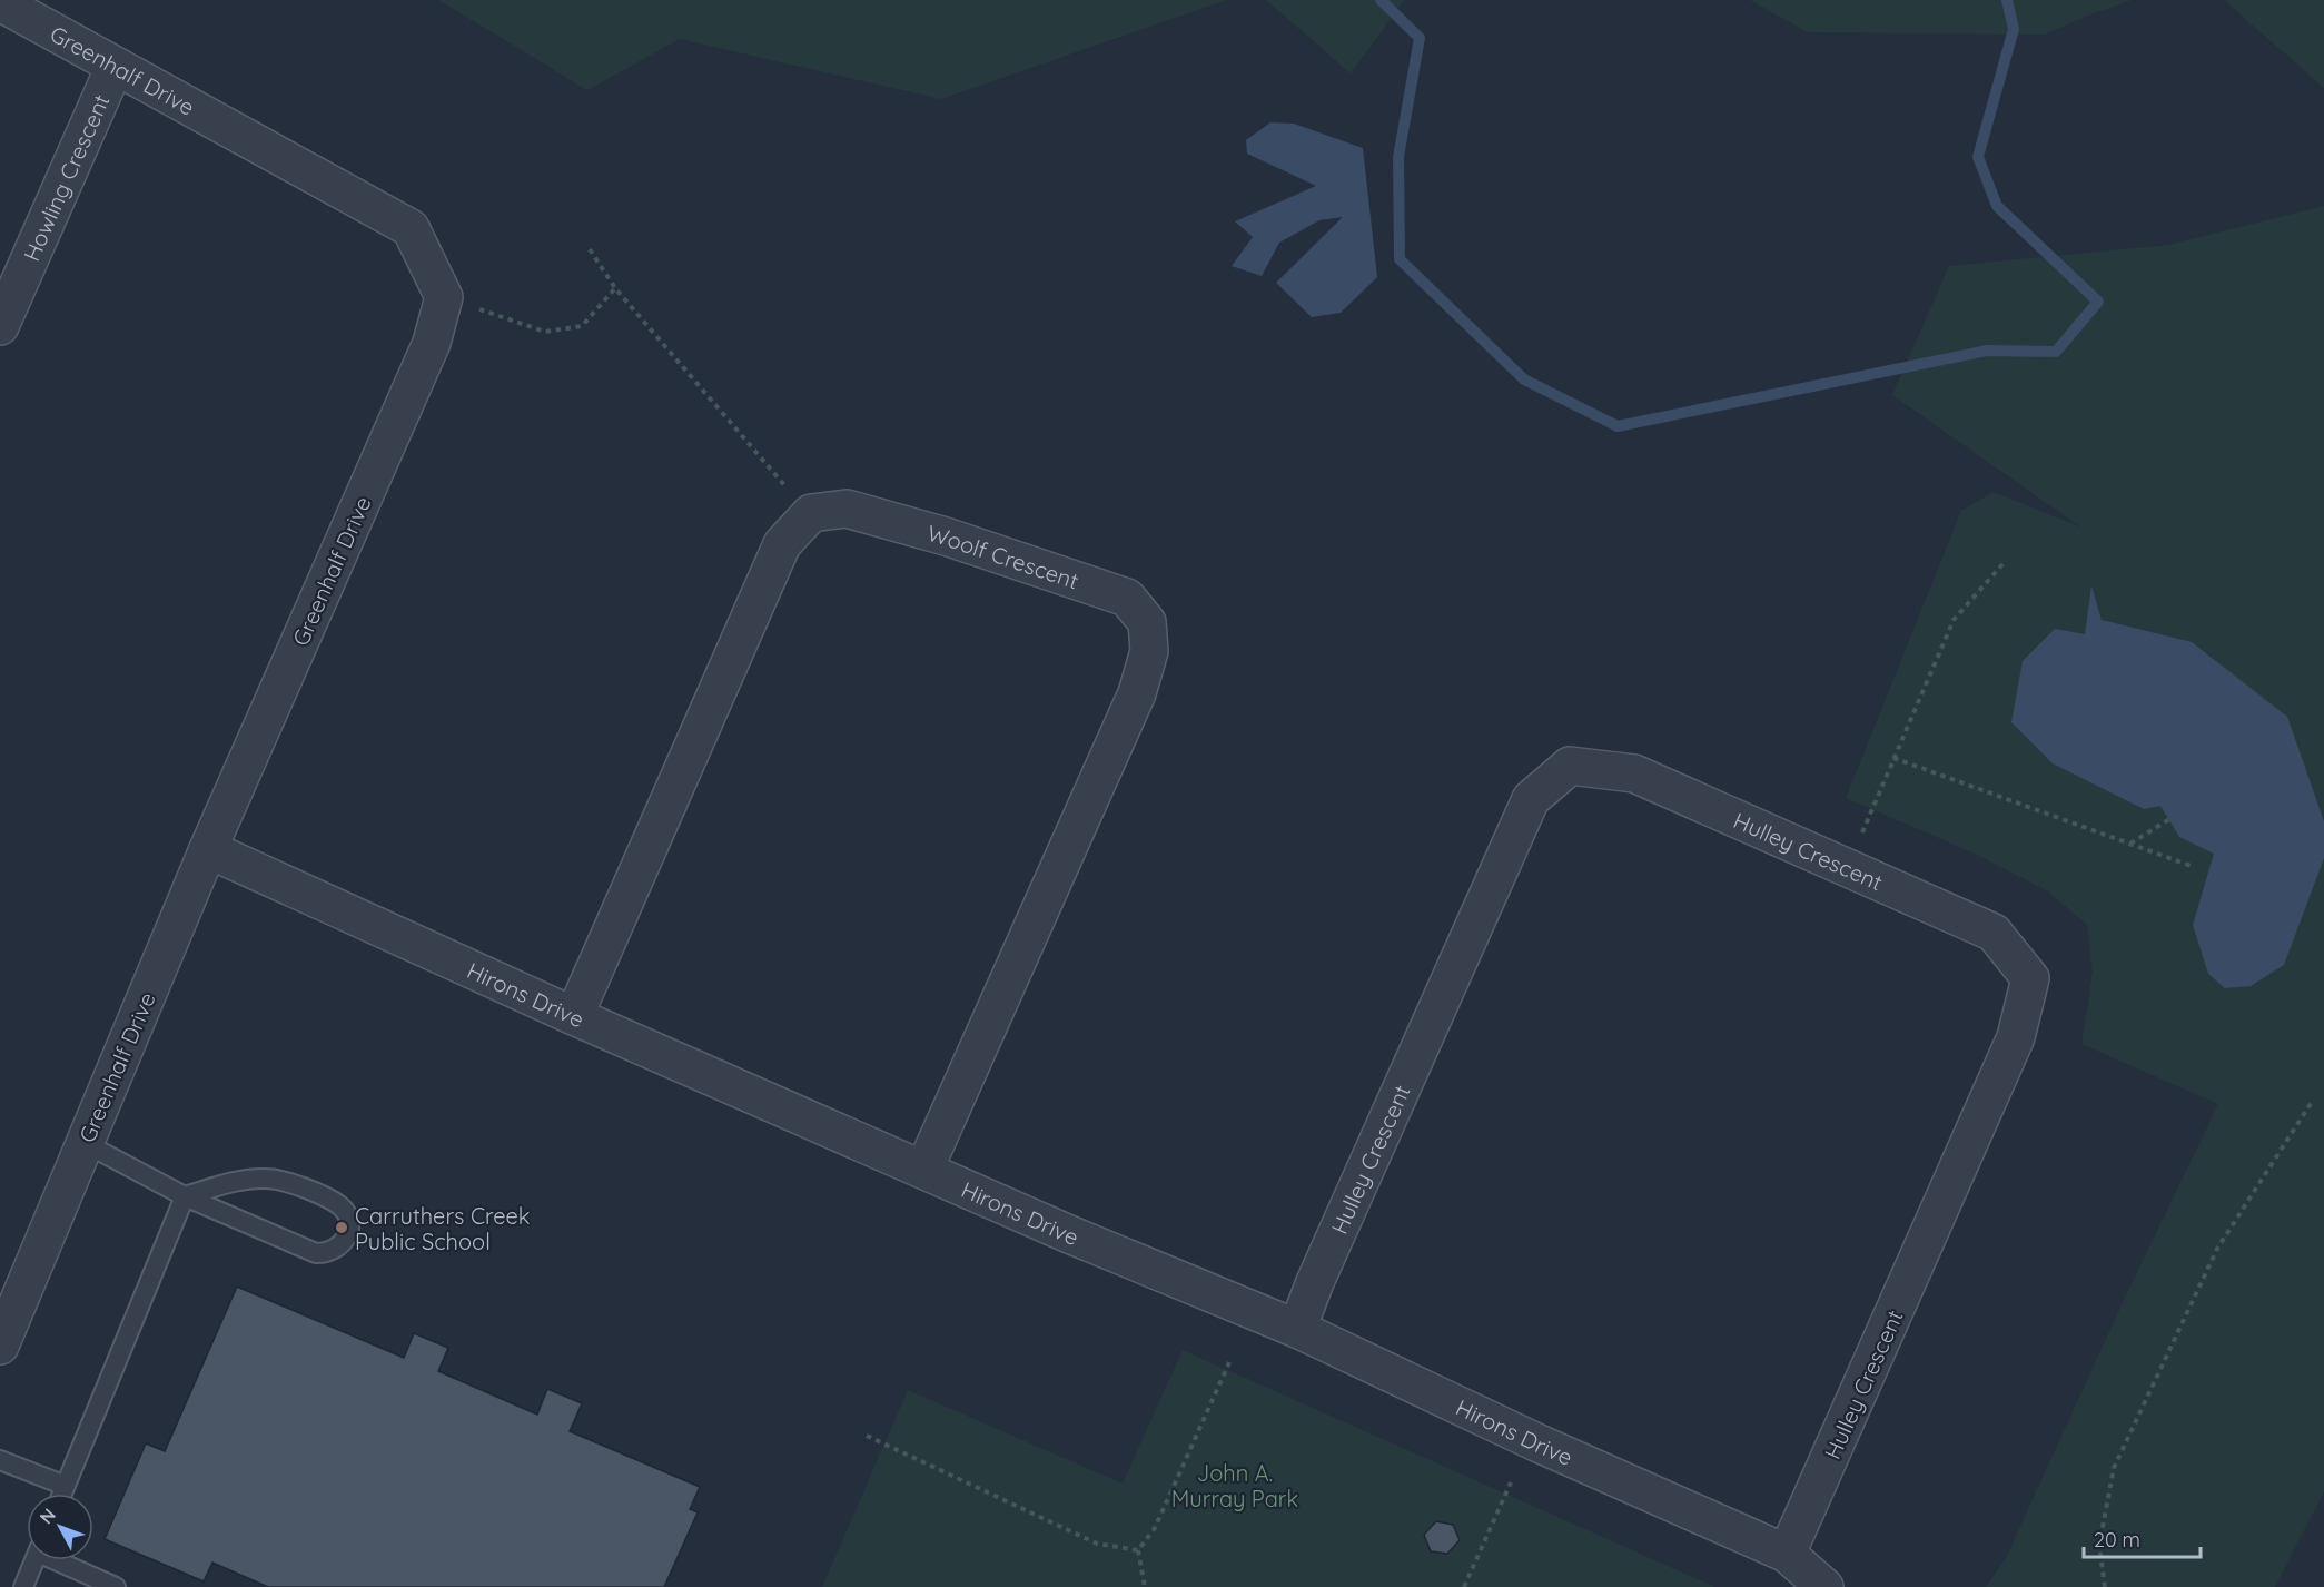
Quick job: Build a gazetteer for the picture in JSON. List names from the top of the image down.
{
  "streets": {
    "street": [
      "Greenhalf Drive",
      "Howling Crescent",
      "Woolf Crescent",
      "Hulley Crescent",
      "Hirons Drive"
    ]
  },
  "crossings": [
    ["Greenhalf Drive", "Howling Crescent"],
    ["Greenhalf Drive", "Hirons Drive"],
    ["Woolf Crescent", "Hirons Drive"],
    ["Hulley Crescent", "Hirons Drive"]
  ],
  "parks": ["John A. Murray Park"],
  "places": ["Carruthers Creek Public School"],
  "scale_bar": "20 m",
  "north": "top left"
}
